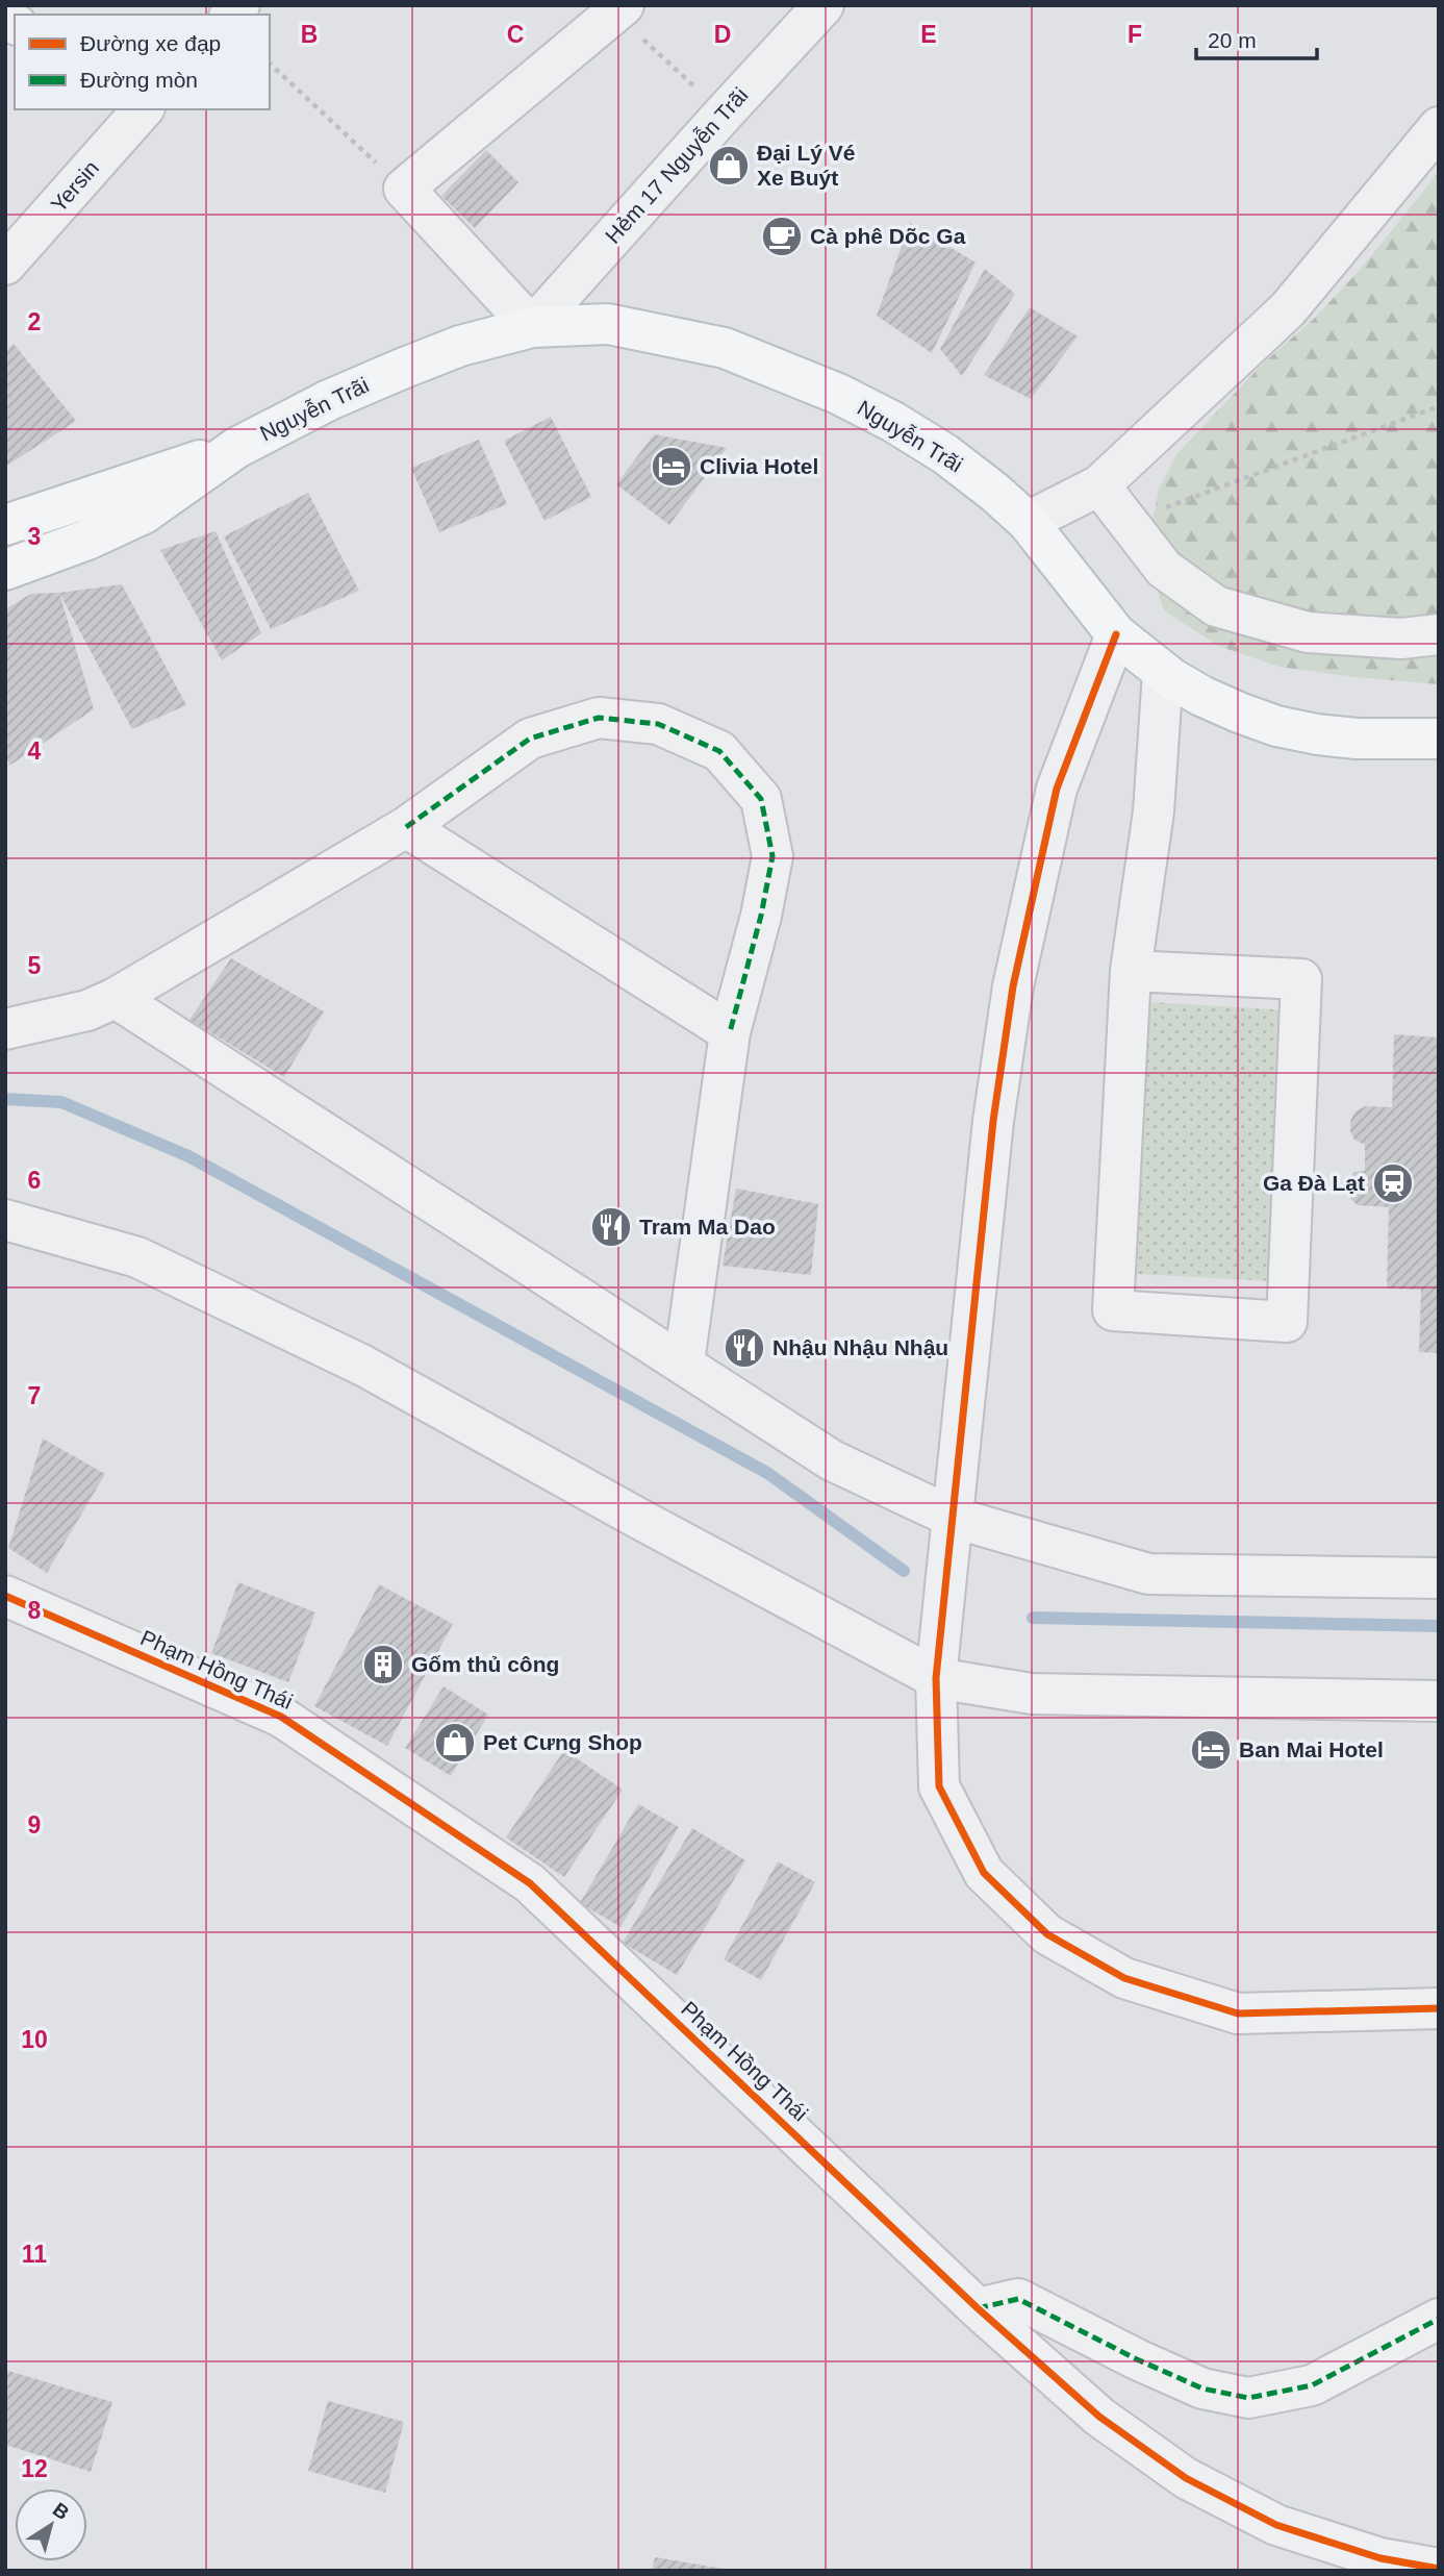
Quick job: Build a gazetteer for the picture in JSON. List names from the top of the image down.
{
  "streets": {
    "main road": ["Nguyễn Trãi"],
    "street": ["Hẻm 17 Nguyễn Trãi", "Yersin", "Phạm Hồng Thái"]
  },
  "crossings": [
    ["Hẻm 17 Nguyễn Trãi", "Nguyễn Trãi"]
  ],
  "places": {
    "shop": ["Đại Lý Vé Xe Buýt", "Pet Cưng Shop"],
    "cafe": ["Cà phê Dõc Ga"],
    "hotel": ["Clivia Hotel", "Ban Mai Hotel"],
    "station": ["Ga Đà Lạt"],
    "restaurant": ["Tram Ma Dao", "Nhậu Nhậu Nhậu"],
    "building": ["Gốm thủ công"]
  },
  "legend": ["Đường xe đạp", "Đường mòn"],
  "scale_bar": "20 m",
  "north": "top right",
  "grid": {
    "columns": [
      "B",
      "C",
      "D",
      "E",
      "F"
    ],
    "rows": [
      "2",
      "3",
      "4",
      "5",
      "6",
      "7",
      "8",
      "9",
      "10",
      "11",
      "12"
    ]
  }
}
